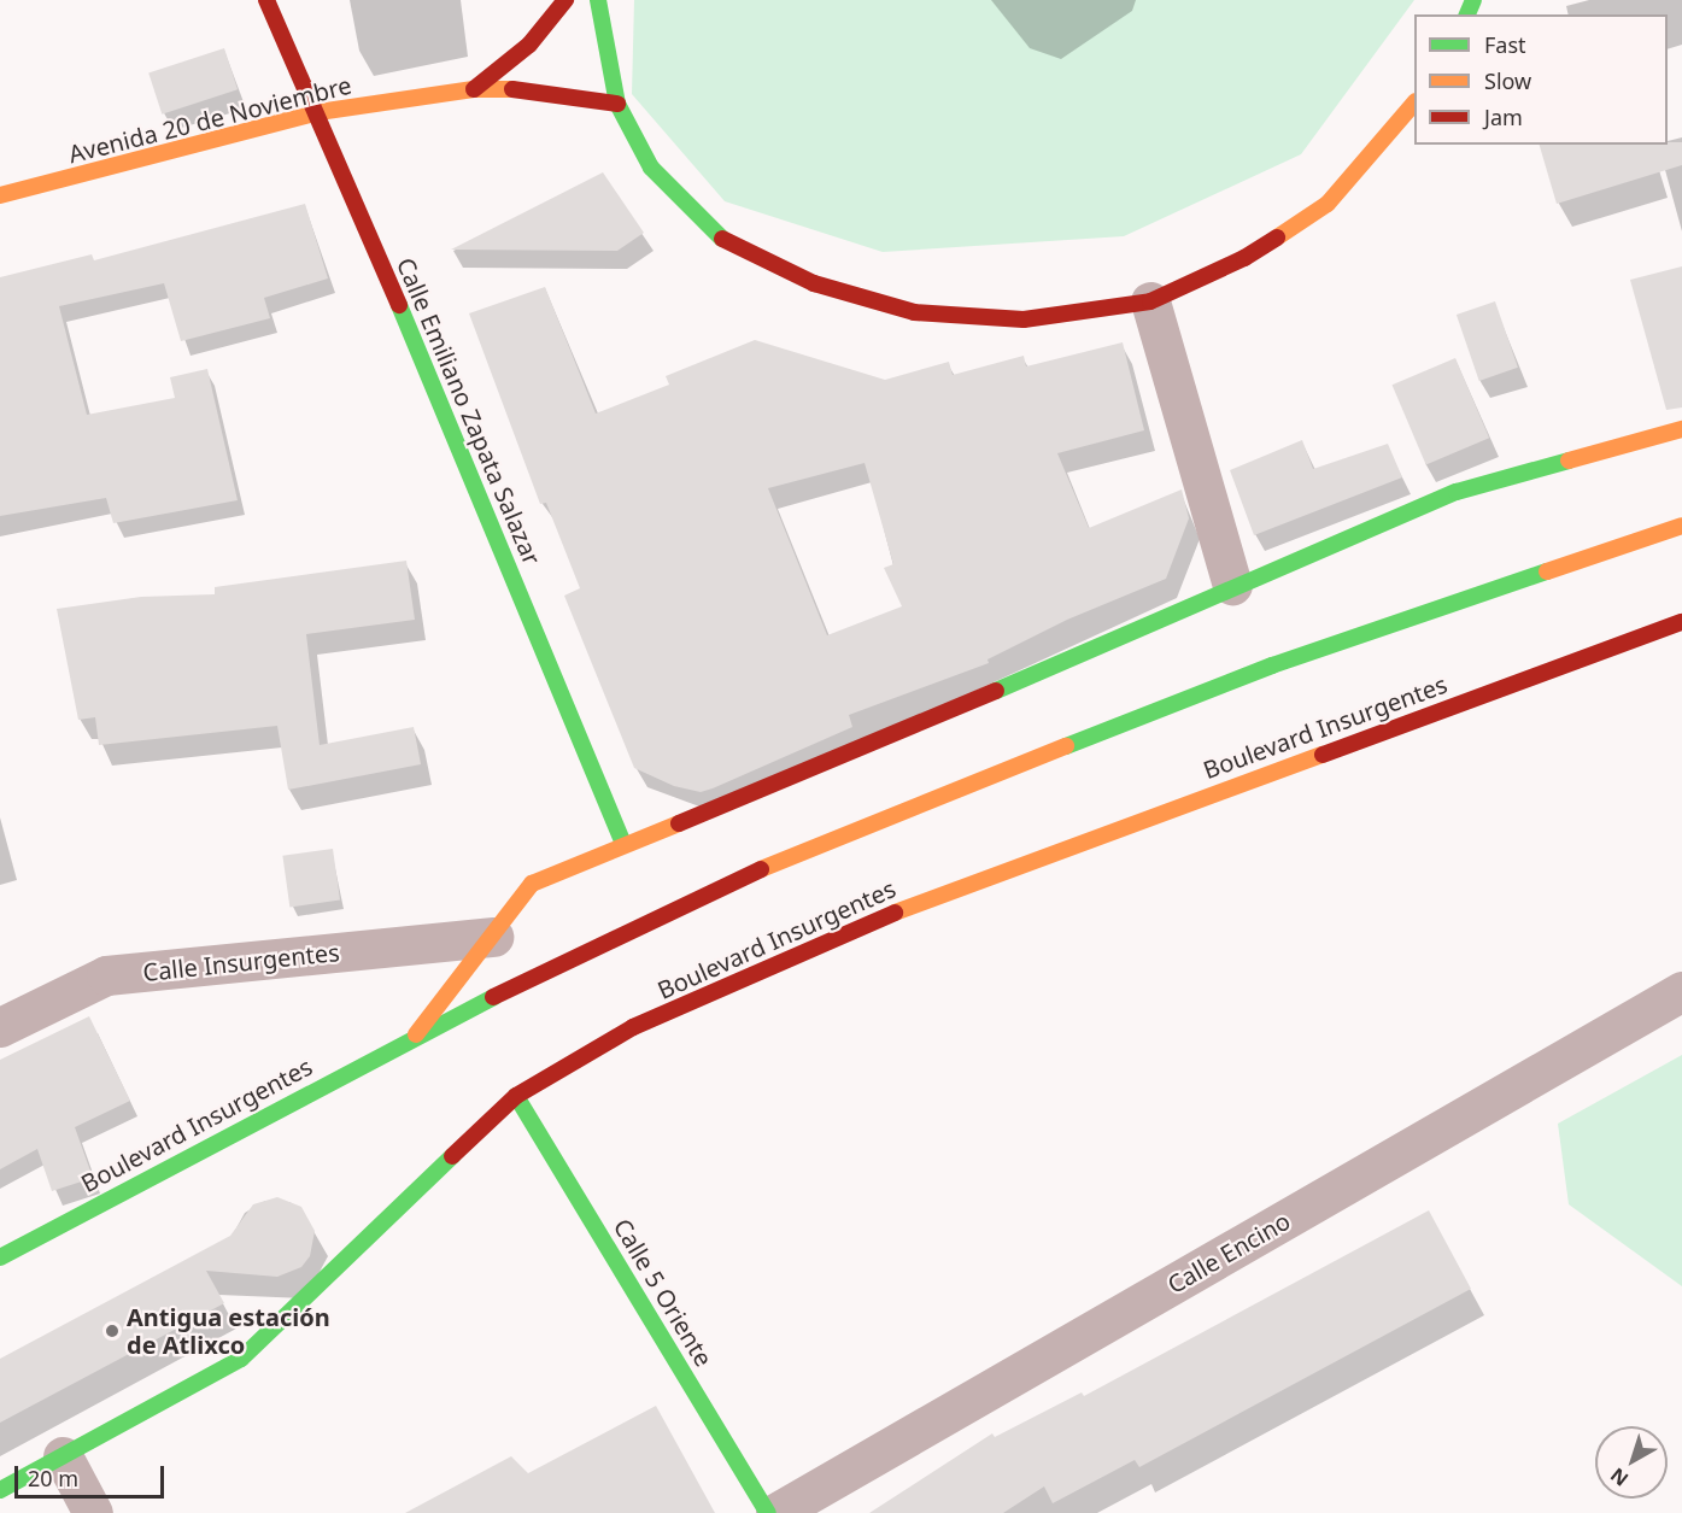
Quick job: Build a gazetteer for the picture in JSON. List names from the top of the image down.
{
  "streets": {
    "street": [
      "Avenida 20 de Noviembre",
      "Calle Emiliano Zapata Salazar",
      "Boulevard Insurgentes",
      "Calle Insurgentes",
      "Calle Encino",
      "Calle 5 Oriente"
    ]
  },
  "crossings": [
    ["Avenida 20 de Noviembre", "Calle Emiliano Zapata Salazar"],
    ["Calle Emiliano Zapata Salazar", "Boulevard Insurgentes"],
    ["Boulevard Insurgentes", "Calle Insurgentes"],
    ["Boulevard Insurgentes", "Calle 5 Oriente"]
  ],
  "places": ["Antigua estación de Atlixco"],
  "legend": ["Fast", "Slow", "Jam"],
  "scale_bar": "20 m",
  "north": "bottom left"
}
